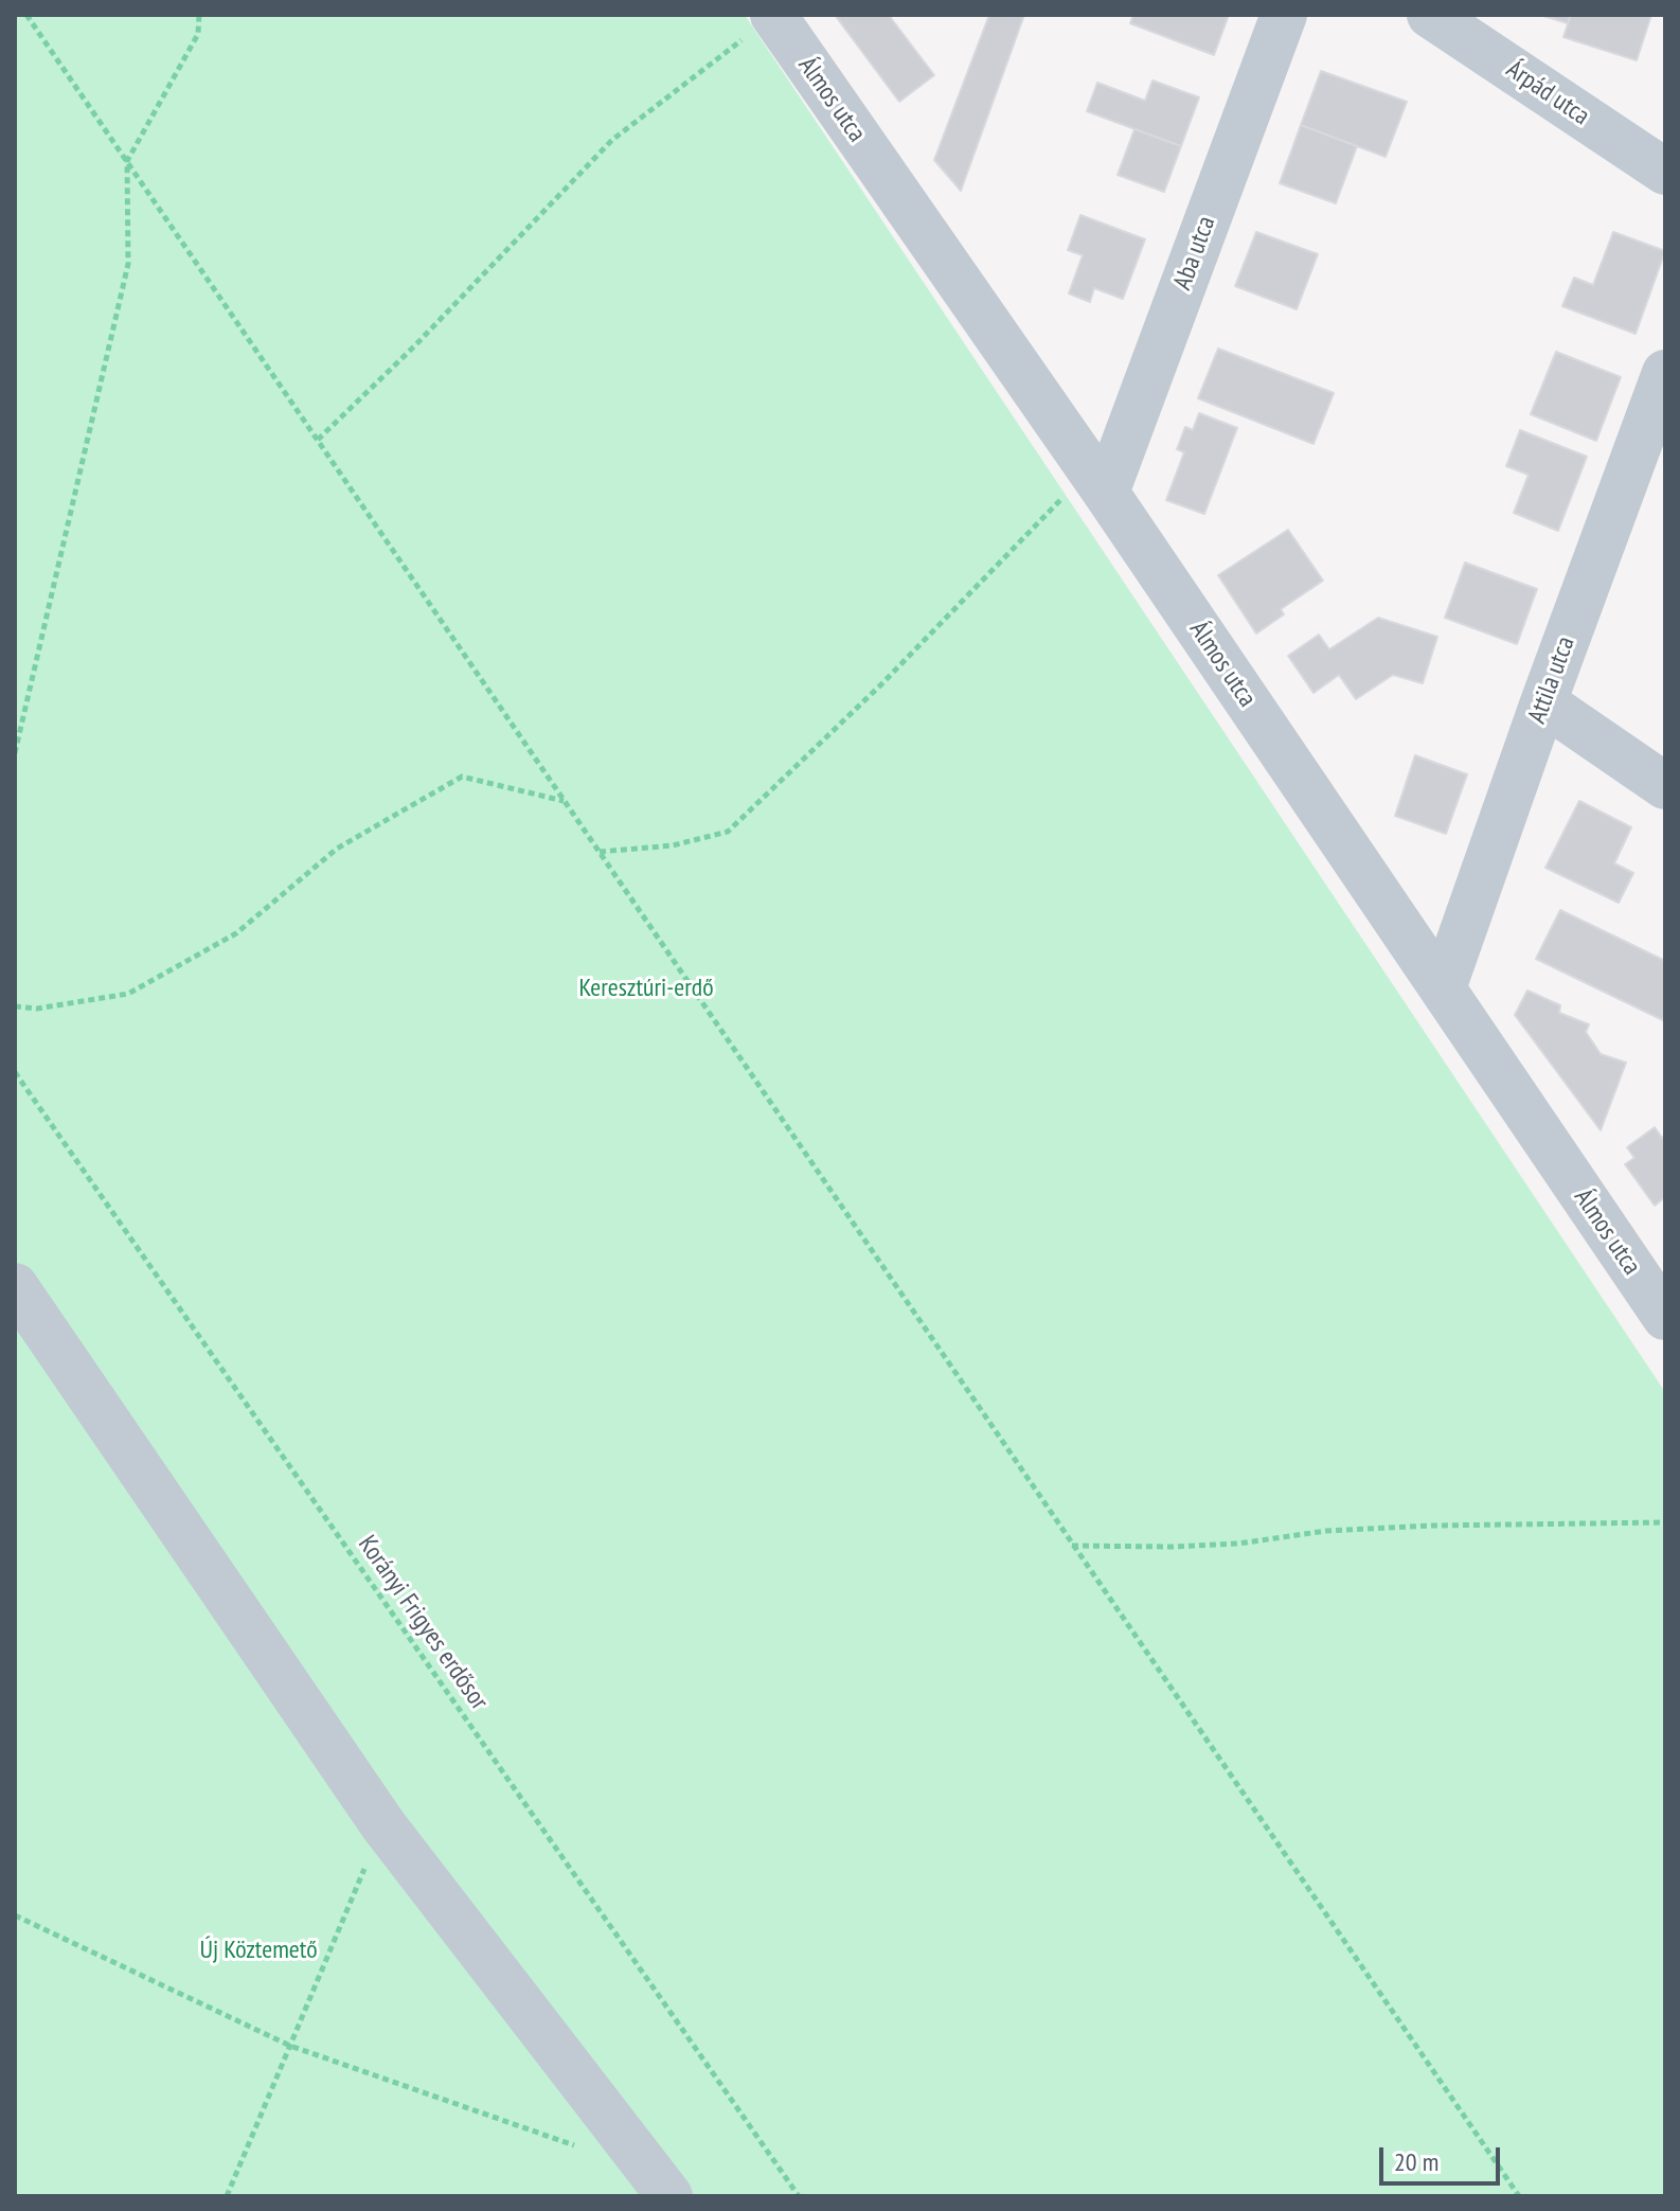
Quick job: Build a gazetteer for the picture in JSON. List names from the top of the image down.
{
  "streets": {
    "street": [
      "Árpád utca",
      "Álmos utca",
      "Aba utca",
      "Attila utca"
    ],
    "path": ["Korányi Frigyes erdősor"]
  },
  "crossings": [
    ["Álmos utca", "Aba utca"],
    ["Álmos utca", "Attila utca"]
  ],
  "parks": ["Keresztúri-erdő", "Új Köztemető"],
  "scale_bar": "20 m"
}
